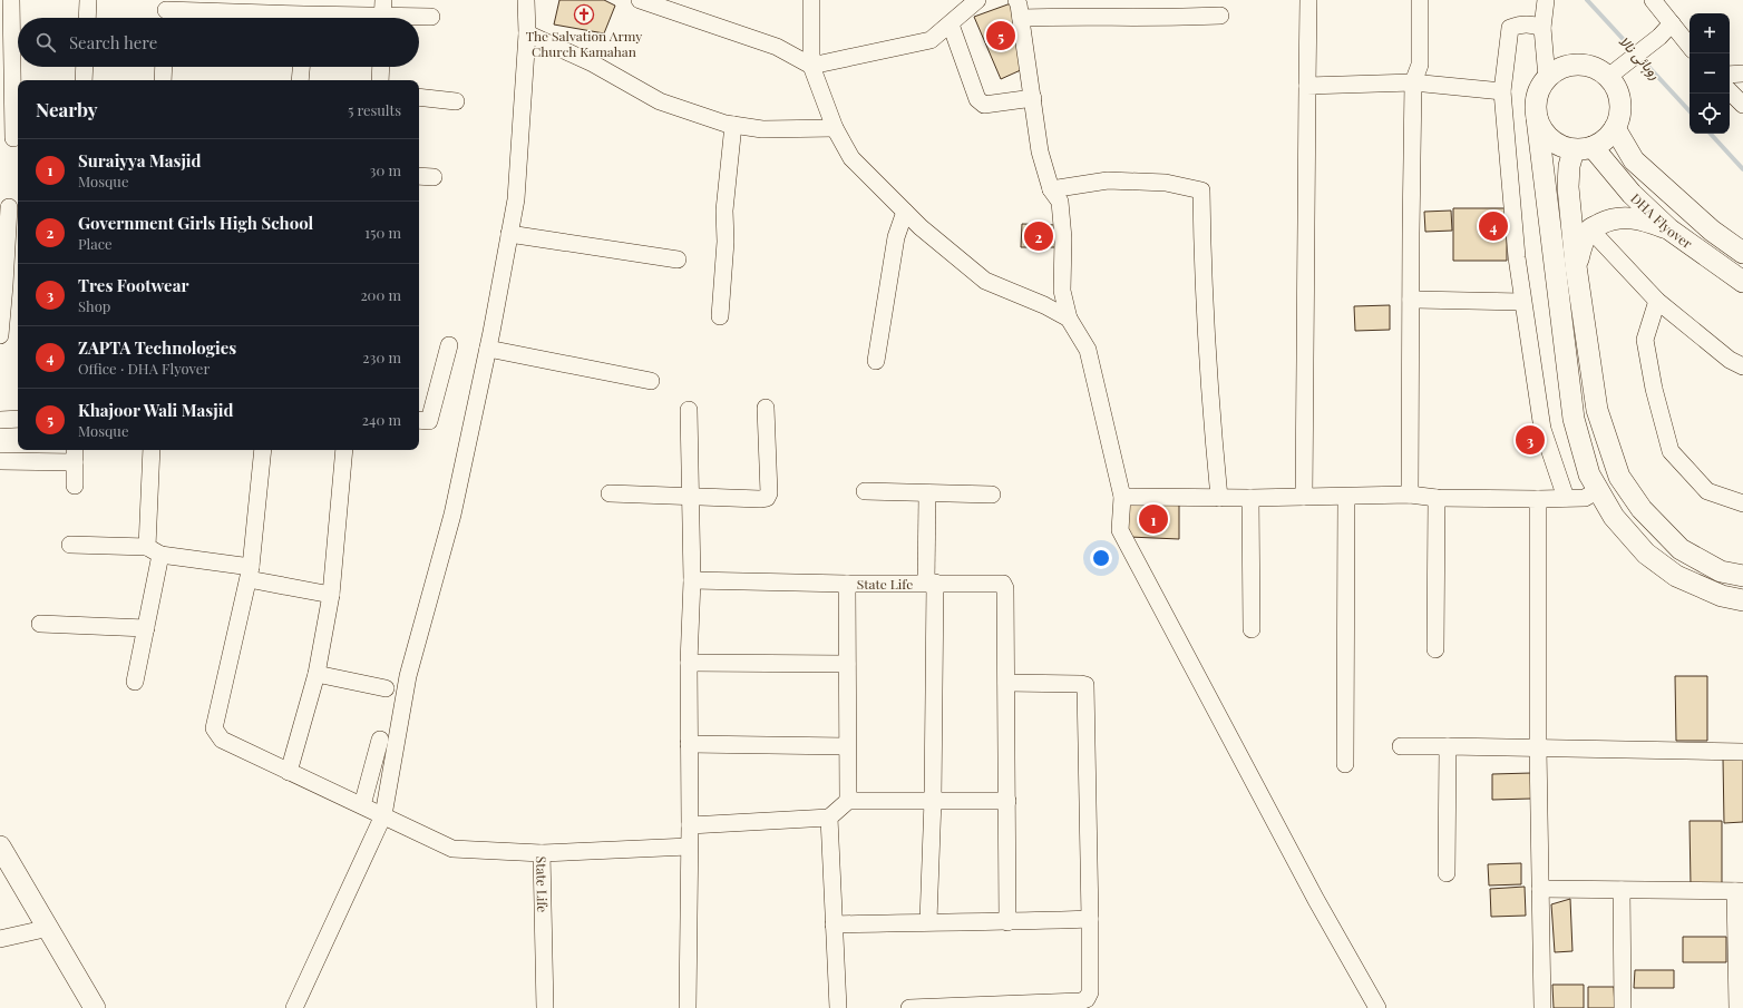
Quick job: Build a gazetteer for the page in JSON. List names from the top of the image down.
{
  "streets": {
    "main road": ["DHA Flyover"],
    "street": ["State Life"]
  },
  "water": ["روہائی نالا"],
  "places": {
    "church": ["The Salvation Army Church Kamahan"]
  },
  "page": {
    "map_buttons": ["+", "−"],
    "search": "Search here",
    "pins": [
      "5",
      "4",
      "2",
      "3",
      "1"
    ],
    "heading": ["Nearby", "5 results"],
    "list": [
      {
        "mark": "1",
        "name": "Suraiyya Masjid",
        "note": "Mosque",
        "value": "30 m"
      },
      {
        "mark": "2",
        "name": "Government Girls High School",
        "note": "Place",
        "value": "150 m"
      },
      {
        "mark": "3",
        "name": "Tres Footwear",
        "note": "Shop",
        "value": "200 m"
      },
      {
        "mark": "4",
        "name": "ZAPTA Technologies",
        "note": "Office · DHA Flyover",
        "value": "230 m"
      },
      {
        "mark": "5",
        "name": "Khajoor Wali Masjid",
        "note": "Mosque",
        "value": "240 m"
      }
    ]
  }
}
